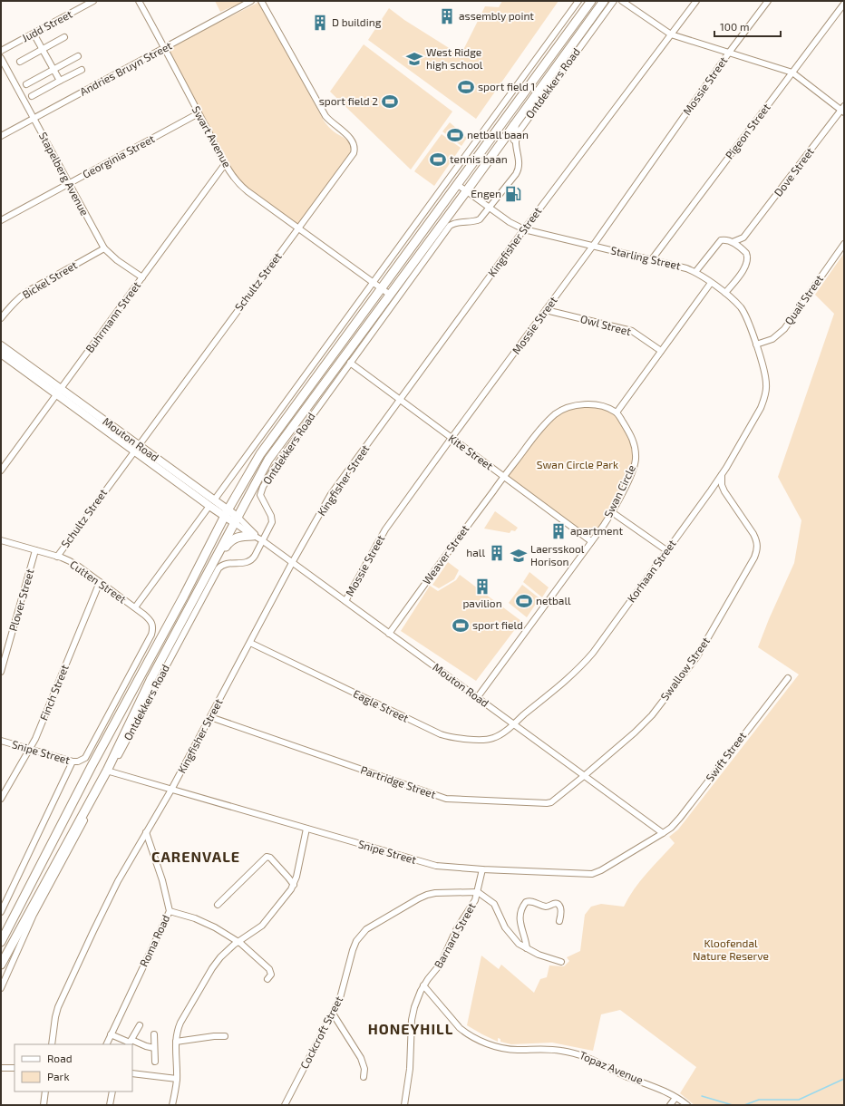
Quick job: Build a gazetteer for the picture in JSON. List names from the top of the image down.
{
  "streets": {
    "main road": ["Ontdekkers Road", "Mouton Road"],
    "street": [
      "Judd Street",
      "Andries Bruyn Street",
      "Mossie Street",
      "Pigeon Street",
      "Swart Avenue",
      "Georginia Street",
      "Dove Street",
      "Stapelberg Avenue",
      "Kingfisher Street",
      "Starling Street",
      "Bickel Street",
      "Schultz Street",
      "Quail Street",
      "Buhrmann Street",
      "Owl Street",
      "Kite Street",
      "Swan Circle",
      "Weaver Street",
      "Korhaan Street",
      "Cutten Street",
      "Plover Street",
      "Swallow Street",
      "Finch Street",
      "Eagle Street",
      "Snipe Street",
      "Swift Street",
      "Partridge Street",
      "Barnard Street",
      "Roma Road",
      "Cockcroft Street",
      "Topaz Avenue"
    ]
  },
  "crossings": [
    ["Andries Bruyn Street", "Swart Avenue"],
    ["Andries Bruyn Street", "Stapelberg Avenue"],
    ["Ontdekkers Road", "Swart Avenue"],
    ["Ontdekkers Road", "Starling Street"],
    ["Ontdekkers Road", "Mouton Road"],
    ["Ontdekkers Road", "Kite Street"],
    ["Ontdekkers Road", "Snipe Street"],
    ["Mossie Street", "Starling Street"],
    ["Mossie Street", "Owl Street"],
    ["Mossie Street", "Mouton Road"],
    ["Mossie Street", "Kite Street"],
    ["Pigeon Street", "Starling Street"],
    ["Swart Avenue", "Georginia Street"],
    ["Swart Avenue", "Schultz Street"],
    ["Swart Avenue", "Buhrmann Street"],
    ["Georginia Street", "Stapelberg Avenue"],
    ["Dove Street", "Starling Street"],
    ["Stapelberg Avenue", "Bickel Street"],
    ["Stapelberg Avenue", "Buhrmann Street"],
    ["Kingfisher Street", "Starling Street"],
    ["Kingfisher Street", "Mouton Road"],
    ["Kingfisher Street", "Kite Street"],
    ["Kingfisher Street", "Eagle Street"],
    ["Kingfisher Street", "Snipe Street"],
    ["Kingfisher Street", "Partridge Street"],
    ["Kingfisher Street", "Roma Road"],
    ["Starling Street", "Quail Street"],
    ["Starling Street", "Korhaan Street"],
    ["Schultz Street", "Mouton Road"],
    ["Schultz Street", "Cutten Street"],
    ["Buhrmann Street", "Mouton Road"],
    ["Mouton Road", "Swan Circle"],
    ["Mouton Road", "Weaver Street"],
    ["Mouton Road", "Korhaan Street"],
    ["Mouton Road", "Swallow Street"],
    ["Mouton Road", "Eagle Street"],
    ["Mouton Road", "Snipe Street"],
    ["Mouton Road", "Swift Street"],
    ["Mouton Road", "Partridge Street"],
    ["Kite Street", "Swan Circle"],
    ["Kite Street", "Weaver Street"],
    ["Swan Circle", "Weaver Street"],
    ["Korhaan Street", "Eagle Street"],
    ["Cutten Street", "Plover Street"],
    ["Cutten Street", "Finch Street"],
    ["Cutten Street", "Snipe Street"],
    ["Swallow Street", "Partridge Street"],
    ["Finch Street", "Snipe Street"],
    ["Snipe Street", "Swift Street"],
    ["Snipe Street", "Barnard Street"],
    ["Barnard Street", "Cockcroft Street"],
    ["Barnard Street", "Topaz Avenue"]
  ],
  "districts": ["CARENVALE", "HONEYHILL"],
  "parks": ["Swan Circle Park", "Kloofendal Nature Reserve"],
  "places": {
    "building": [
      "assembly point",
      "D building",
      "apartment",
      "hall",
      "pavilion"
    ],
    "school or university": ["West Ridge high school", "Laersskool Horison"],
    "sports": [
      "sport field 1",
      "sport field 2",
      "netball baan",
      "tennis baan",
      "netball",
      "sport field"
    ],
    "fuel station": ["Engen"]
  },
  "legend": ["Road", "Park"],
  "scale_bar": "100 m"
}
